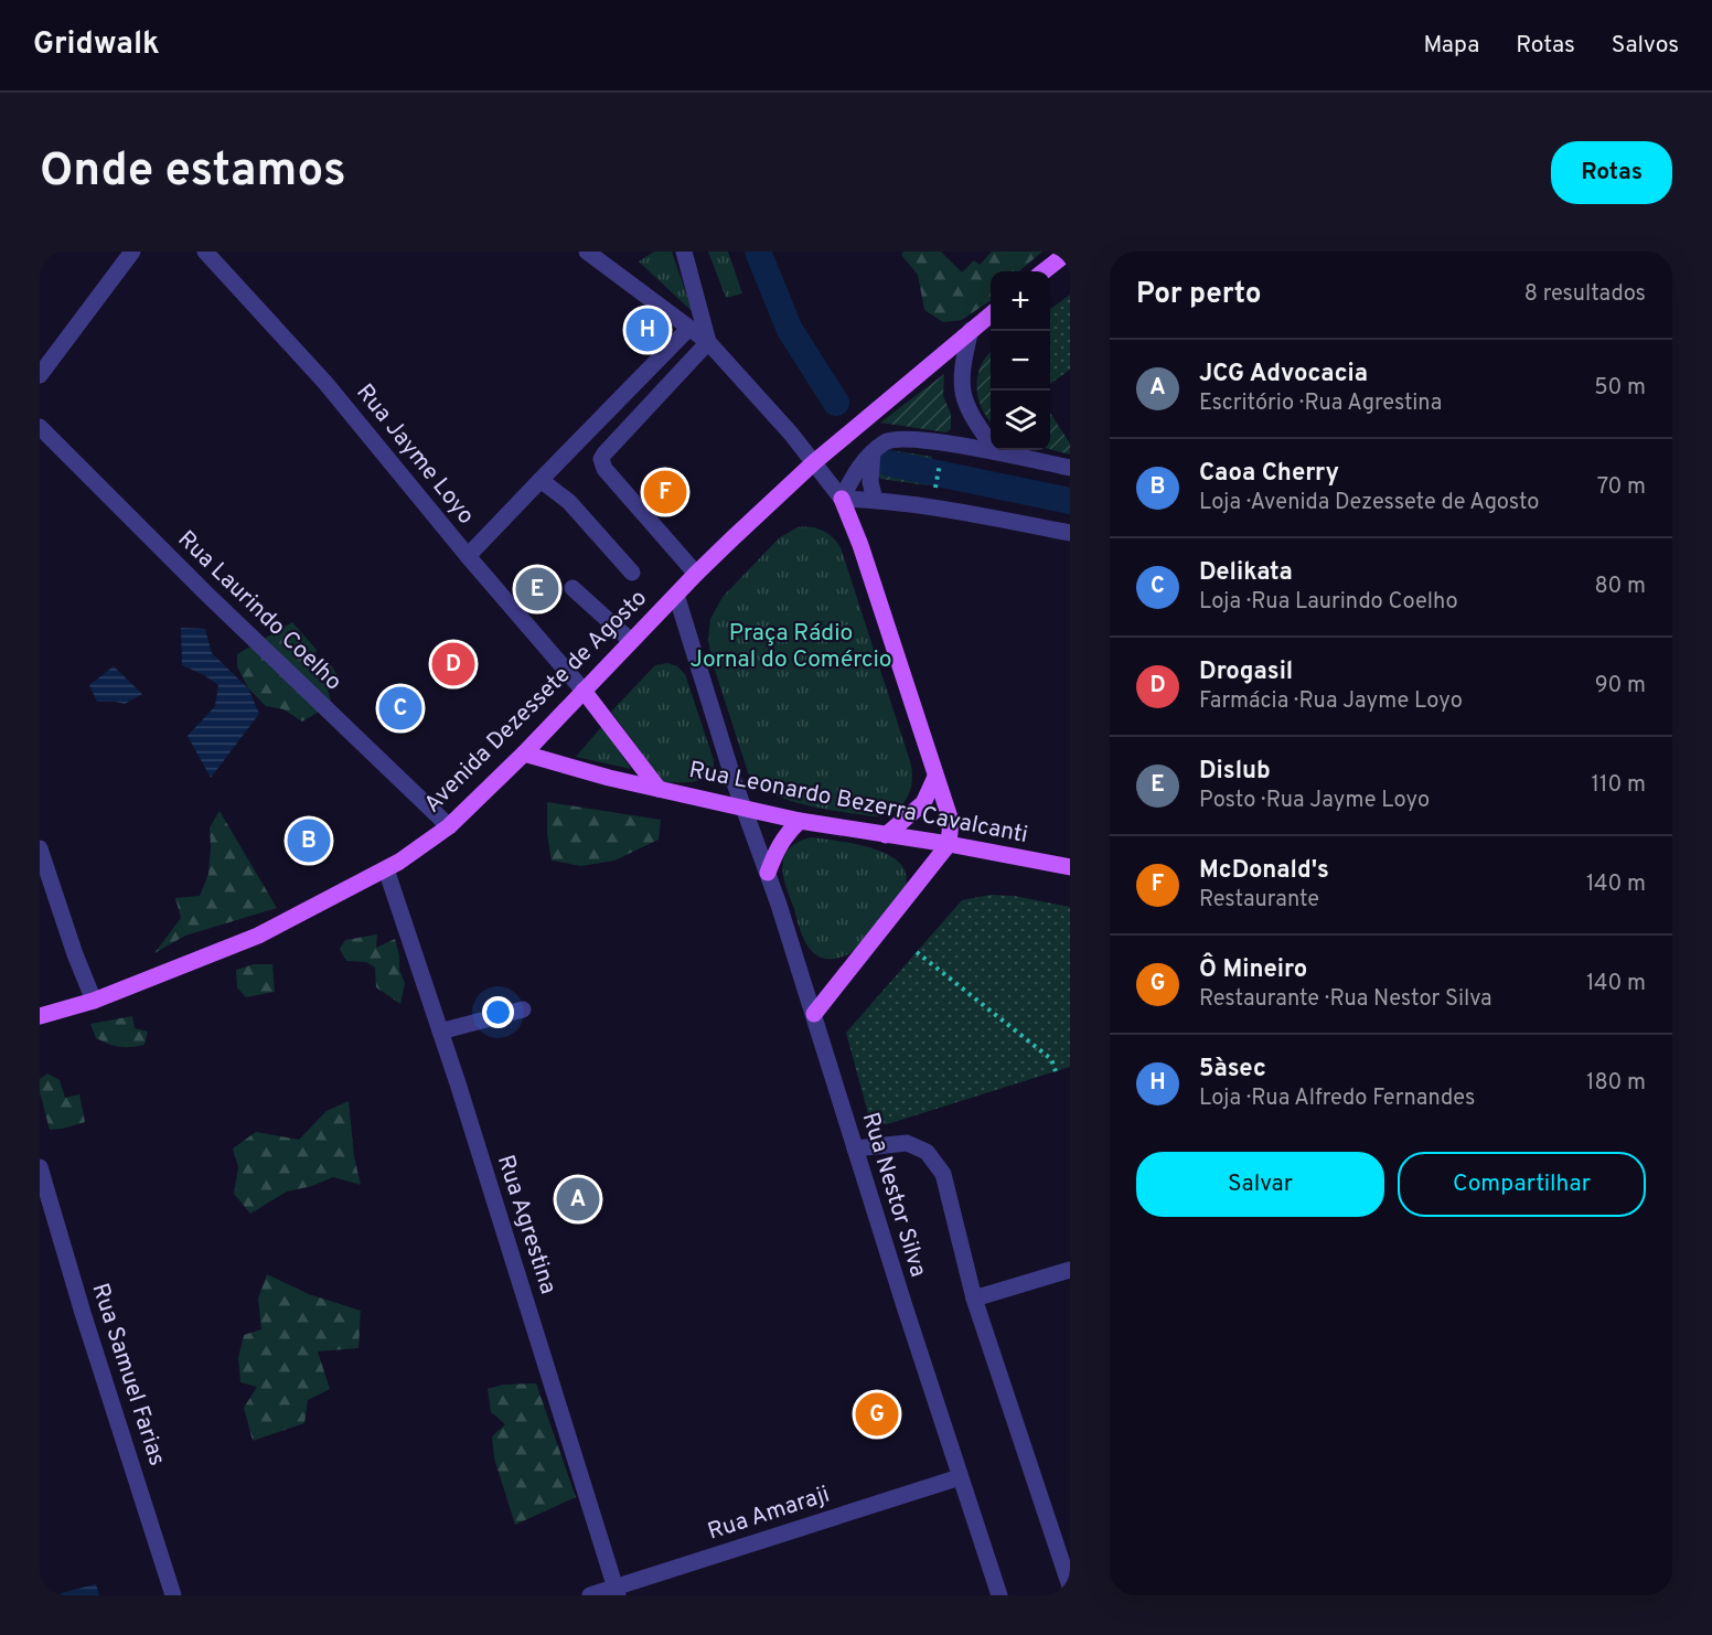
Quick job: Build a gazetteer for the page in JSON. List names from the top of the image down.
{
  "streets": {
    "main road": ["Avenida Dezessete de Agosto", "Rua Leonardo Bezerra Cavalcanti"],
    "street": [
      "Rua Jayme Loyo",
      "Rua Laurindo Coelho",
      "Rua Nestor Silva",
      "Rua Agrestina",
      "Rua Samuel Farias",
      "Rua Amaraji"
    ]
  },
  "crossings": [
    ["Rua Jayme Loyo", "Avenida Dezessete de Agosto"],
    ["Rua Laurindo Coelho", "Avenida Dezessete de Agosto"],
    ["Avenida Dezessete de Agosto", "Rua Leonardo Bezerra Cavalcanti"],
    ["Avenida Dezessete de Agosto", "Rua Nestor Silva"],
    ["Avenida Dezessete de Agosto", "Rua Agrestina"],
    ["Rua Leonardo Bezerra Cavalcanti", "Rua Nestor Silva"],
    ["Rua Nestor Silva", "Rua Amaraji"],
    ["Rua Agrestina", "Rua Amaraji"]
  ],
  "parks": ["Praça Rádio Jornal do Comércio"],
  "page": {
    "header": "Gridwalk",
    "nav": ["Mapa", "Rotas", "Salvos"],
    "buttons": [
      "Rotas",
      ["Salvar", "Compartilhar"]
    ],
    "title": "Onde estamos",
    "heading": ["Por perto", "8 resultados"],
    "map_buttons": ["+", "−"],
    "pins": [
      "H",
      "F",
      "E",
      "D",
      "C",
      "B",
      "A",
      "G"
    ],
    "list": [
      {
        "mark": "A",
        "name": "JCG Advocacia",
        "note": "Escritório · Rua Agrestina",
        "value": "50 m"
      },
      {
        "mark": "B",
        "name": "Caoa Cherry",
        "note": "Loja · Avenida Dezessete de Agosto",
        "value": "70 m"
      },
      {
        "mark": "C",
        "name": "Delikata",
        "note": "Loja · Rua Laurindo Coelho",
        "value": "80 m"
      },
      {
        "mark": "D",
        "name": "Drogasil",
        "note": "Farmácia · Rua Jayme Loyo",
        "value": "90 m"
      },
      {
        "mark": "E",
        "name": "Dislub",
        "note": "Posto · Rua Jayme Loyo",
        "value": "110 m"
      },
      {
        "mark": "F",
        "name": "McDonald's",
        "note": "Restaurante",
        "value": "140 m"
      },
      {
        "mark": "G",
        "name": "Ô Mineiro",
        "note": "Restaurante · Rua Nestor Silva",
        "value": "140 m"
      },
      {
        "mark": "H",
        "name": "5àsec",
        "note": "Loja · Rua Alfredo Fernandes",
        "value": "180 m"
      }
    ]
  }
}
